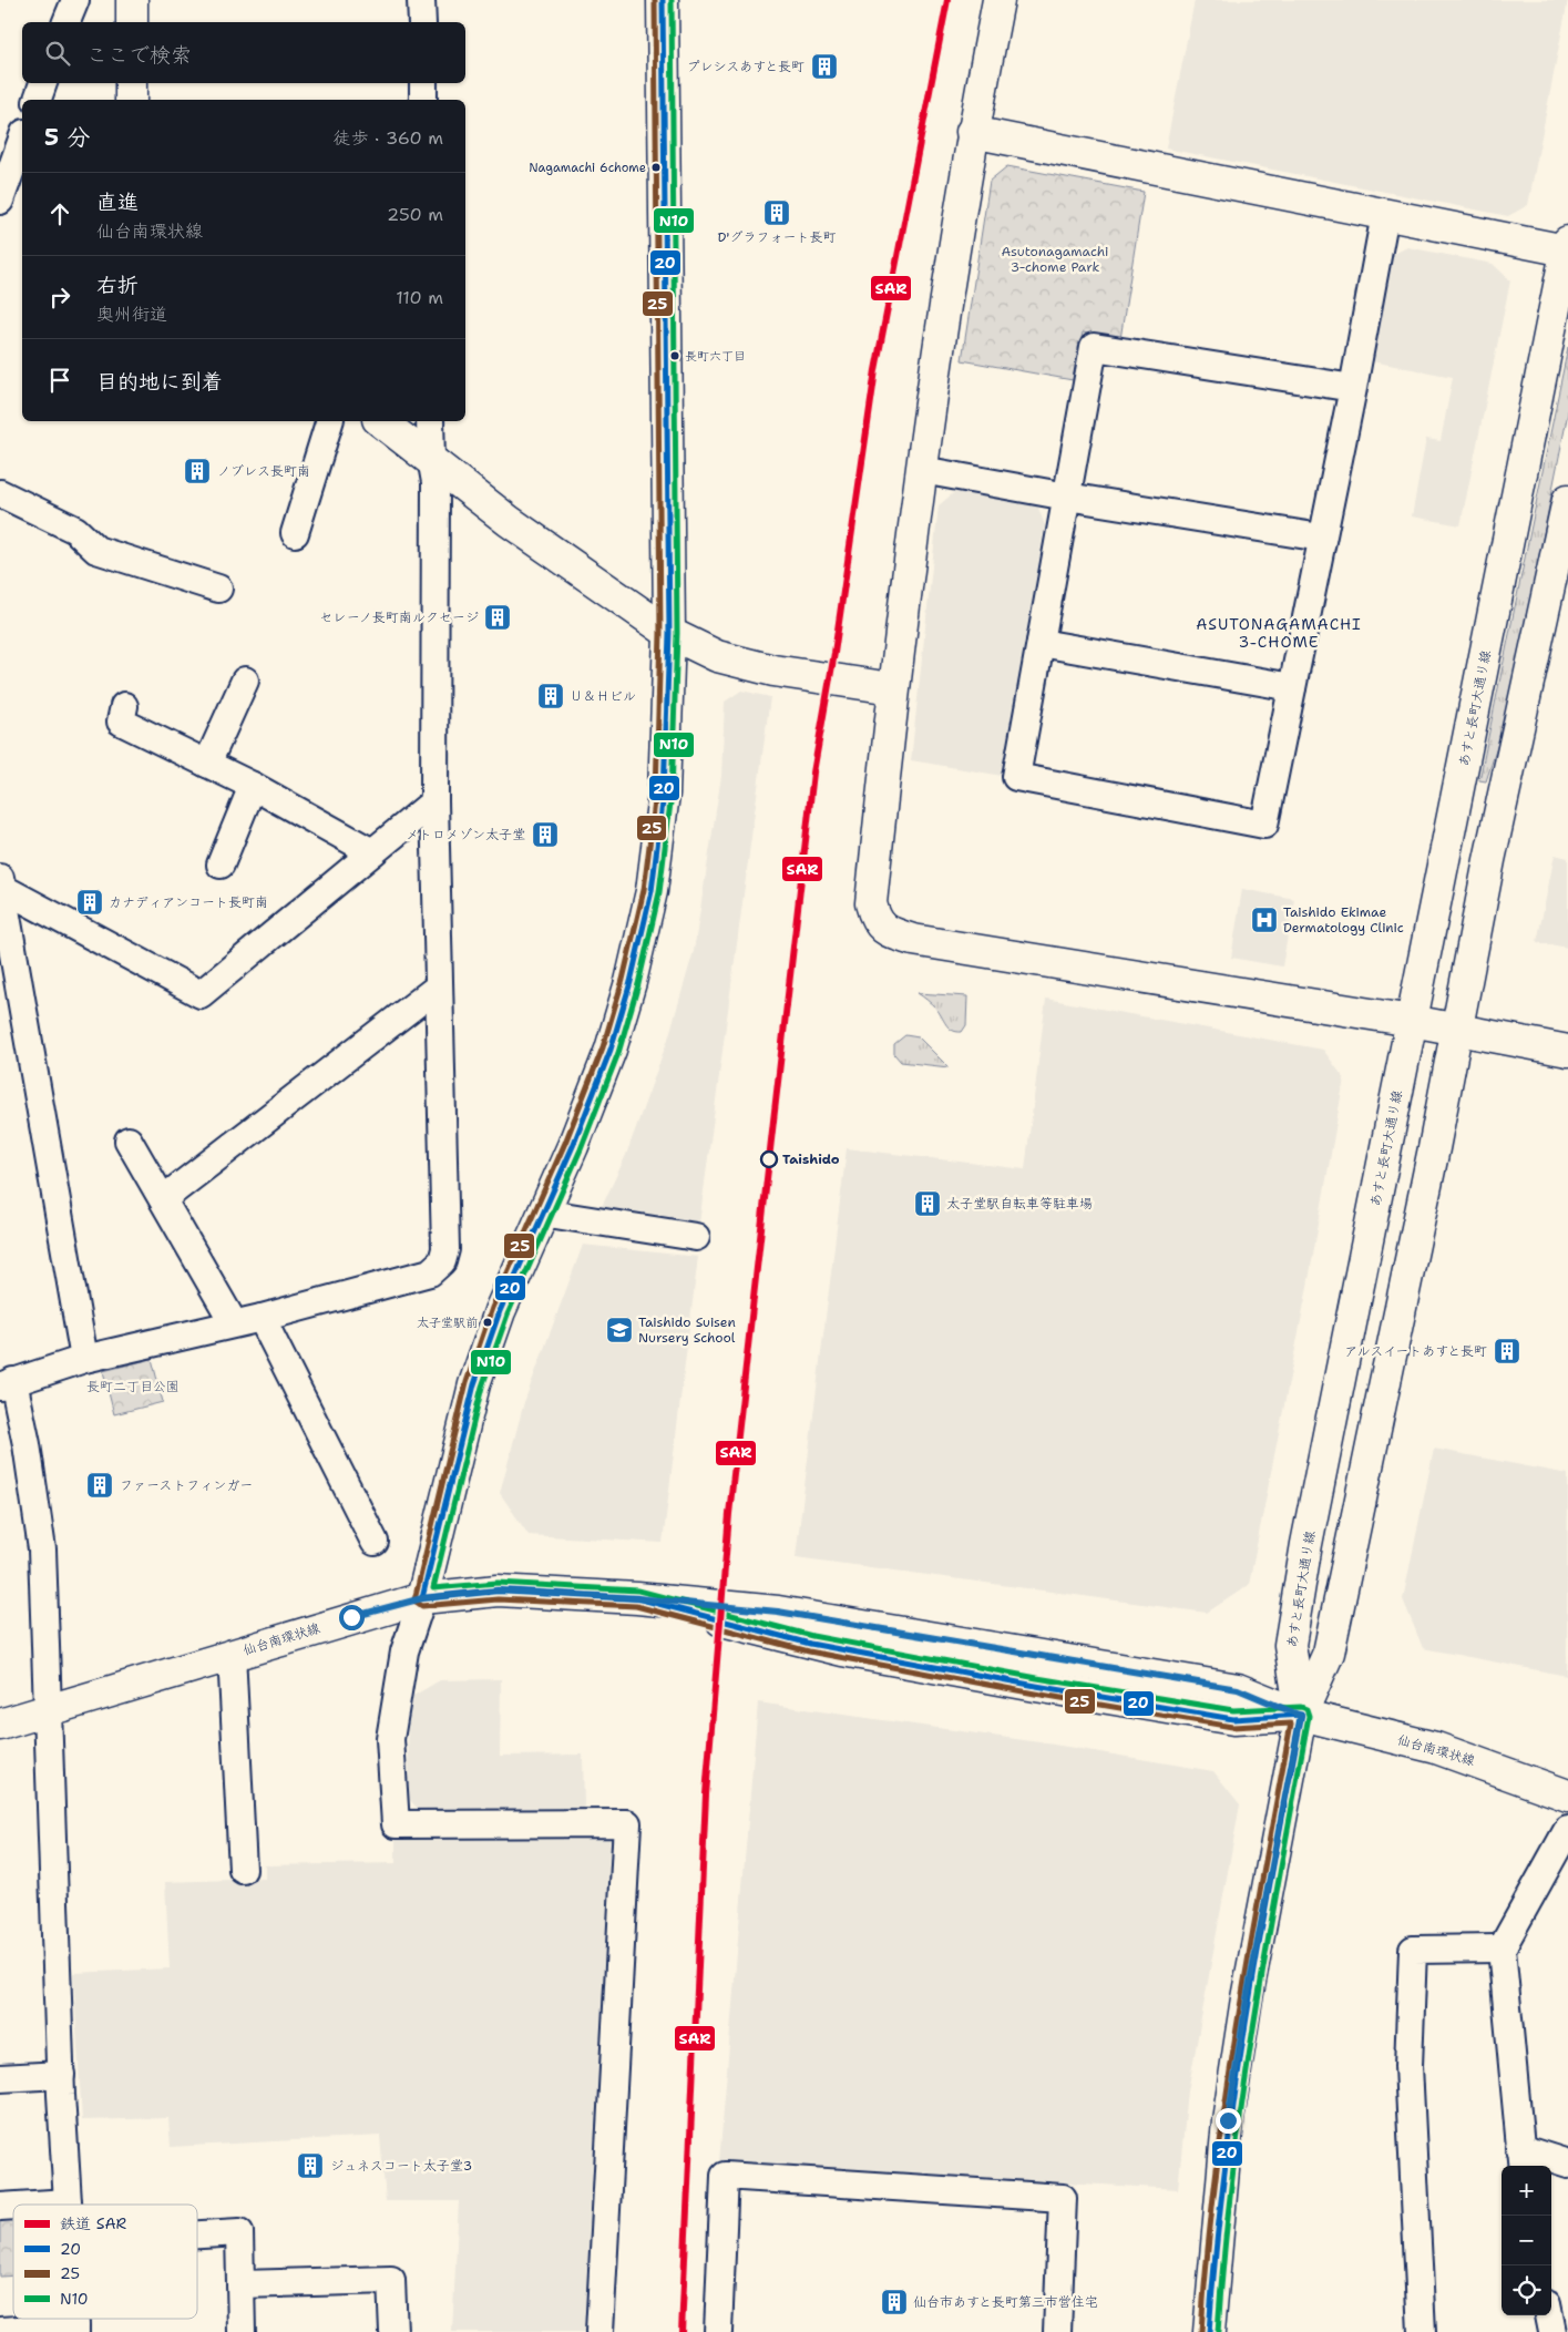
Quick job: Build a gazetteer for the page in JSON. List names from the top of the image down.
{
  "streets": {
    "main road": ["あすと長町大通り線", "仙台南環状線"]
  },
  "crossings": [
    ["あすと長町大通り線", "仙台南環状線"]
  ],
  "districts": ["ASUTONAGAMACHI 3-CHOME"],
  "parks": ["Asutonagamachi 3-chome Park", "長町二丁目公園"],
  "places": {
    "building": [
      "プレシスあすと長町",
      "D'グラフォート長町",
      "ノブレス長町南",
      "セレーノ長町南ルクセージ",
      "Ｕ＆Ｈビル",
      "メトロメゾン太子堂",
      "カナディアンコート長町南",
      "太子堂駅自転車等駐車場",
      "アルスイートあすと長町",
      "ファーストフィンガー",
      "ジュネスコート太子堂3",
      "仙台市あすと長町第三市営住宅"
    ],
    "other": [
      "Nagamachi 6chome",
      "長町六丁目",
      "Taishido",
      "太子堂駅前"
    ],
    "hospital": ["Taishido Ekimae Dermatology Clinic"],
    "school or university": ["Taishido Suisen Nursery School"]
  },
  "lines": [
    "rail line SAR",
    "transit line 20",
    "transit line 25",
    "transit line N10"
  ],
  "legend": [
    "鉄道 SAR",
    "20",
    "25",
    "N10"
  ],
  "page": {
    "search": "ここで検索",
    "heading": ["5 分", "徒歩 · 360 m"],
    "list": [
      ["直進", "仙台南環状線", "250 m"],
      ["右折", "奥州街道", "110 m"],
      "目的地に到着"
    ],
    "map_buttons": ["+", "−"]
  }
}
